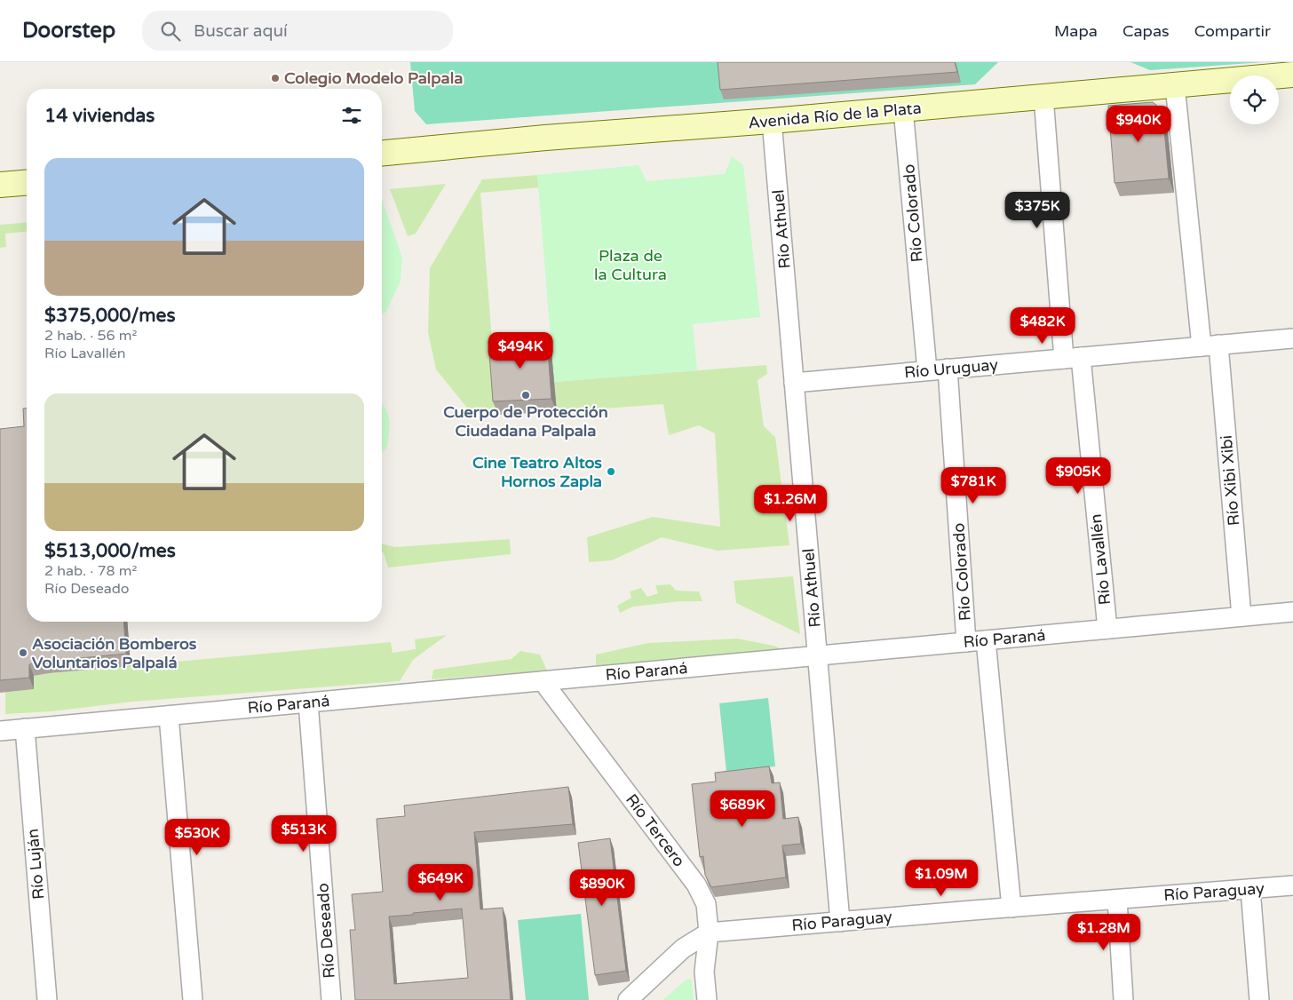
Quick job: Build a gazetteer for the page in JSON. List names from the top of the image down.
{
  "streets": {
    "main road": ["Avenida Río de la Plata"],
    "street": [
      "Río Colorado",
      "Río Athuel",
      "Río Uruguay",
      "Río Xibi Xibi",
      "Río Lavallén",
      "Río Paraná",
      "Río Tercero",
      "Río Luján",
      "Río Paraguay",
      "Río Deseado"
    ]
  },
  "crossings": [
    ["Avenida Río de la Plata", "Río Colorado"],
    ["Avenida Río de la Plata", "Río Athuel"],
    ["Avenida Río de la Plata", "Río Xibi Xibi"],
    ["Avenida Río de la Plata", "Río Lavallén"],
    ["Río Colorado", "Río Uruguay"],
    ["Río Colorado", "Río Paraná"],
    ["Río Colorado", "Río Paraguay"],
    ["Río Athuel", "Río Uruguay"],
    ["Río Athuel", "Río Paraná"],
    ["Río Athuel", "Río Paraguay"],
    ["Río Uruguay", "Río Xibi Xibi"],
    ["Río Uruguay", "Río Lavallén"],
    ["Río Xibi Xibi", "Río Paraná"],
    ["Río Lavallén", "Río Paraná"],
    ["Río Paraná", "Río Tercero"],
    ["Río Paraná", "Río Luján"],
    ["Río Paraná", "Río Deseado"],
    ["Río Tercero", "Río Paraguay"]
  ],
  "parks": ["Plaza de la Cultura"],
  "places": [
    "Colegio Modelo Palpala",
    "Cuerpo de Protección Ciudadana Palpala",
    "Cine Teatro Altos Hornos Zapla",
    "Asociación Bomberos Voluntarios Palpalá"
  ],
  "page": {
    "header": "Doorstep",
    "search": "Buscar aquí",
    "nav": ["Mapa", "Capas", "Compartir"],
    "heading": "14 viviendas",
    "price": [
      "$940K",
      "$375K",
      "$482K",
      "$494K",
      "$905K",
      "$781K",
      "$1.26M",
      "$689K",
      "$513K",
      "$530K",
      "$1.09M",
      "$649K",
      "$890K",
      "$1.28M"
    ],
    "list": [
      {
        "name": "$375,000/mes",
        "note": "2 hab. · 56 m² · Río Lavallén"
      },
      {
        "name": "$513,000/mes",
        "note": "2 hab. · 78 m² · Río Deseado"
      }
    ]
  }
}
